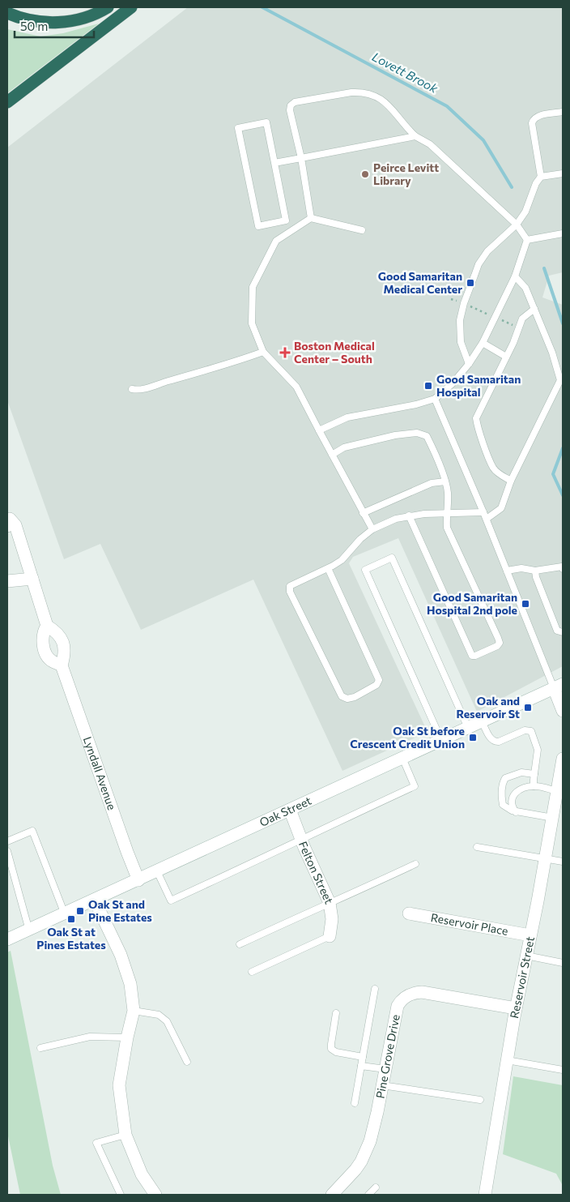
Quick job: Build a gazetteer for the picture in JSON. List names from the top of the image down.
{
  "streets": {
    "street": [
      "Lyndall Avenue",
      "Oak Street",
      "Felton Street",
      "Reservoir Place",
      "Reservoir Street",
      "Pine Grove Drive"
    ]
  },
  "crossings": [
    ["Lyndall Avenue", "Oak Street"],
    ["Oak Street", "Felton Street"],
    ["Reservoir Place", "Reservoir Street"],
    ["Reservoir Street", "Pine Grove Drive"]
  ],
  "water": ["Lovett Brook"],
  "places": {
    "other": ["Peirce Levitt Library"],
    "transit": [
      "Good Samaritan Medical Center",
      "Good Samaritan Hospital",
      "Good Samaritan Hospital 2nd pole",
      "Oak and Reservoir St",
      "Oak St before Crescent Credit Union",
      "Oak St and Pine Estates",
      "Oak St at Pines Estates"
    ],
    "health": ["Boston Medical Center – South"]
  },
  "scale_bar": "50 m"
}
